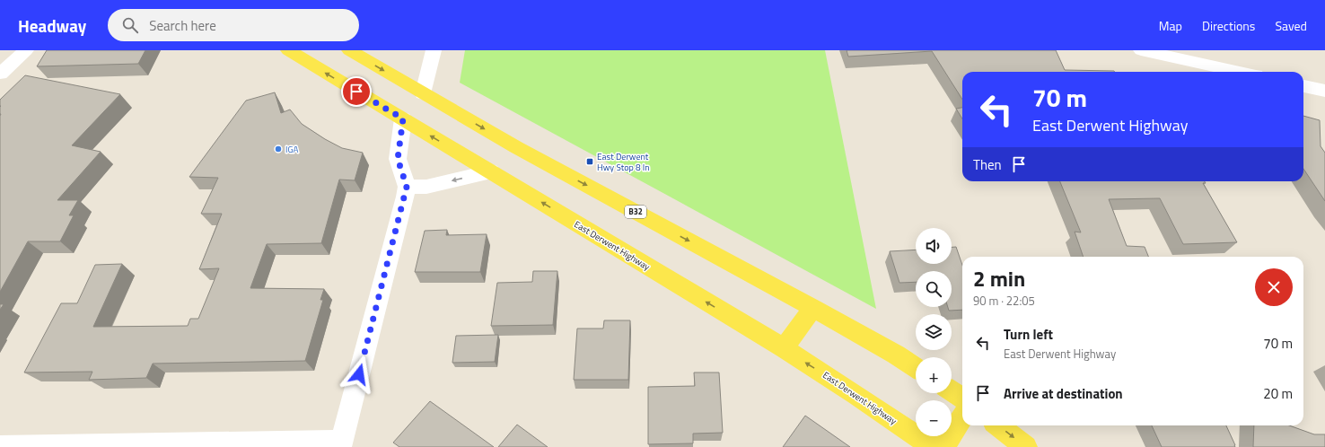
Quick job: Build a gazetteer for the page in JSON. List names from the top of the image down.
{
  "streets": {
    "main road": ["B32", "East Derwent Highway"]
  },
  "places": {
    "other": ["IGA"],
    "transit": ["East Derwent Hwy Stop 8 In"]
  },
  "page": {
    "header": "Headway",
    "search": "Search here",
    "nav": ["Map", "Directions", "Saved"],
    "turn": ["70 m", "East Derwent Highway"],
    "then": "Then",
    "map_buttons": ["+", "−"],
    "heading": ["2 min", "90 m · 22:05"],
    "list": [
      {
        "name": "Turn left",
        "note": "East Derwent Highway",
        "value": "70 m"
      },
      {
        "name": "Arrive at destination",
        "value": "20 m"
      }
    ]
  }
}
